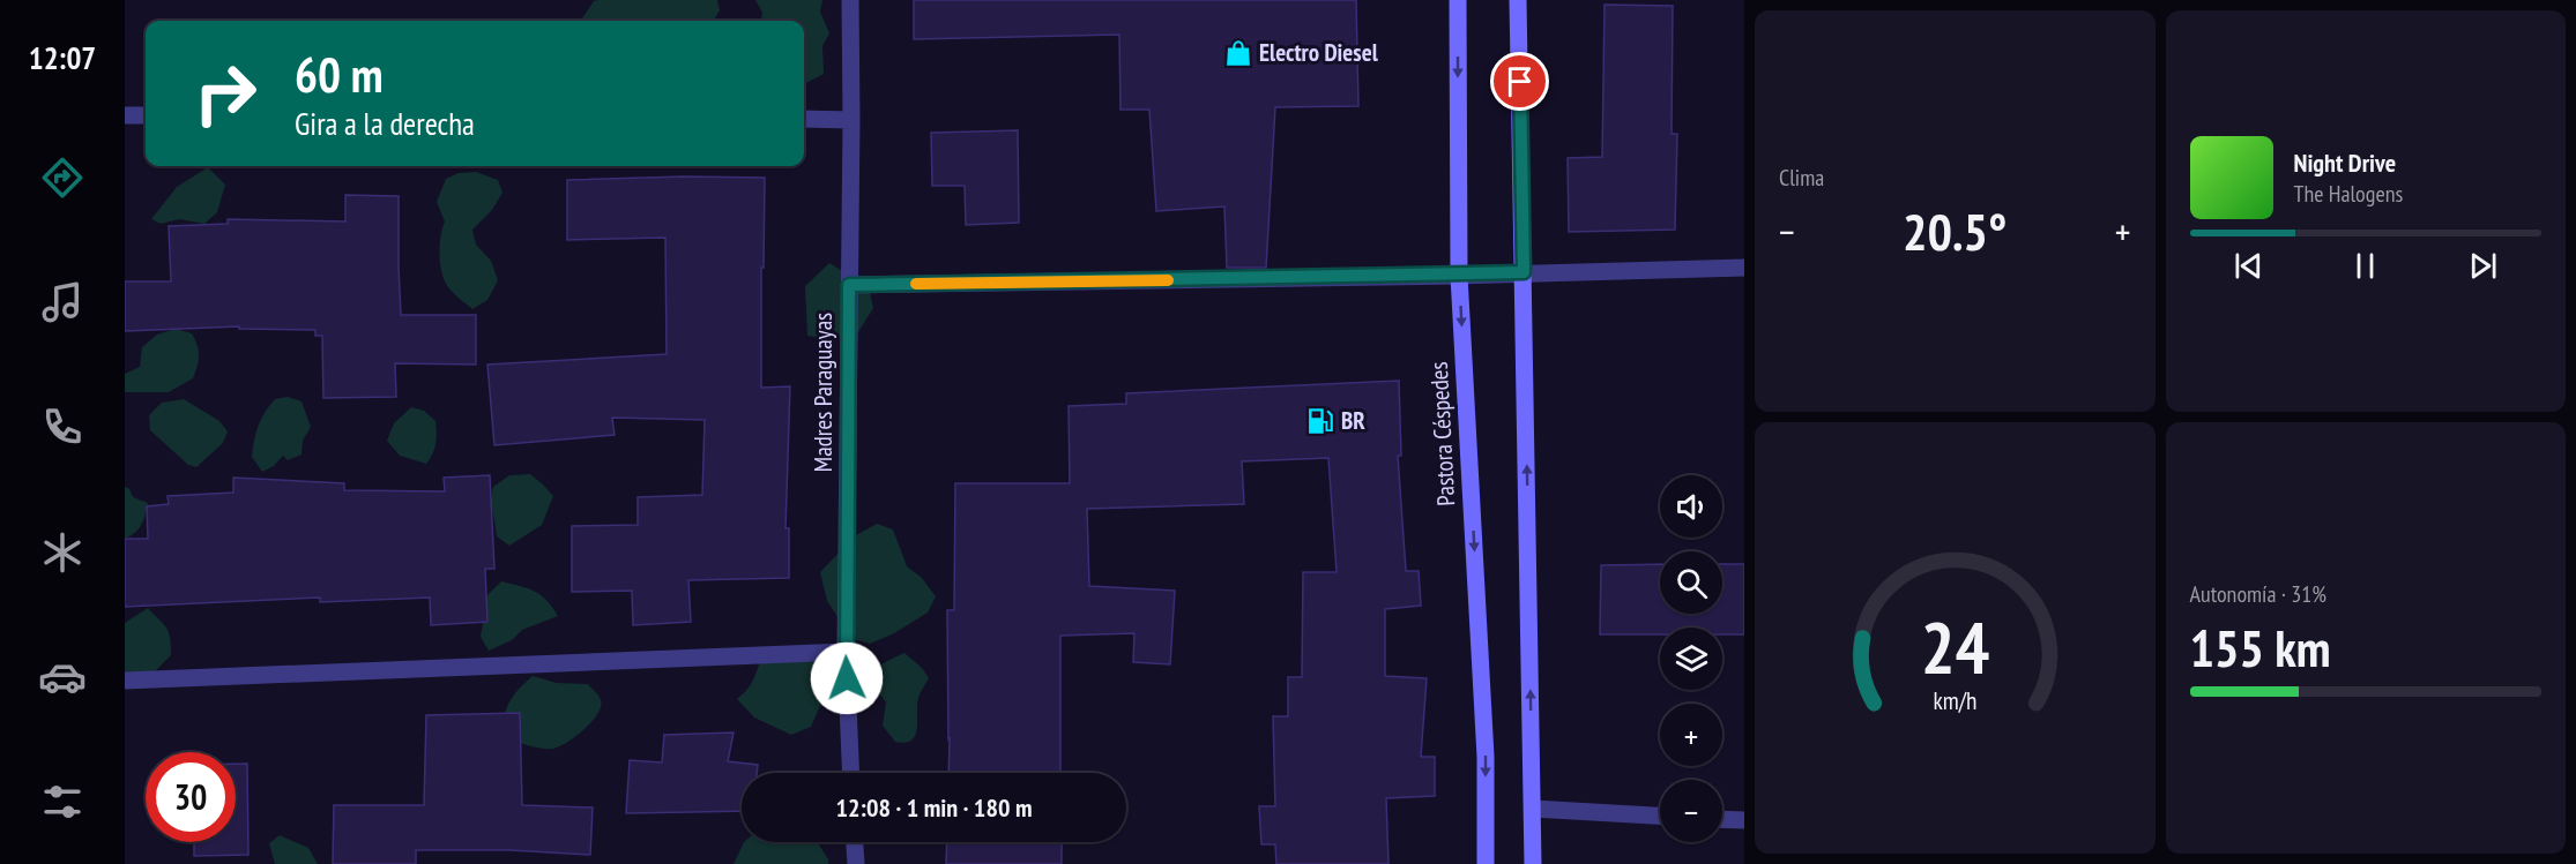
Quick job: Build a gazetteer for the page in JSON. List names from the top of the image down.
{
  "streets": {
    "main road": ["Pastora Céspedes"],
    "street": ["Madres Paraguayas"]
  },
  "places": {
    "shop": ["Electro Diesel"],
    "fuel station": ["BR"]
  },
  "page": {
    "tabs": "12:07",
    "tile": [
      "Clima",
      ["Autonomía · 31%", "155 km"]
    ],
    "turn": ["60 m", "Gira a la derecha"],
    "song": ["Night Drive", "The Halogens"],
    "heat": ["−", "20.5°", "+"],
    "map_buttons": ["+", "−"],
    "limit": "30",
    "trip": "12:08 · 1 min · 180 m",
    "gauge": ["24", "km/h"]
  }
}
